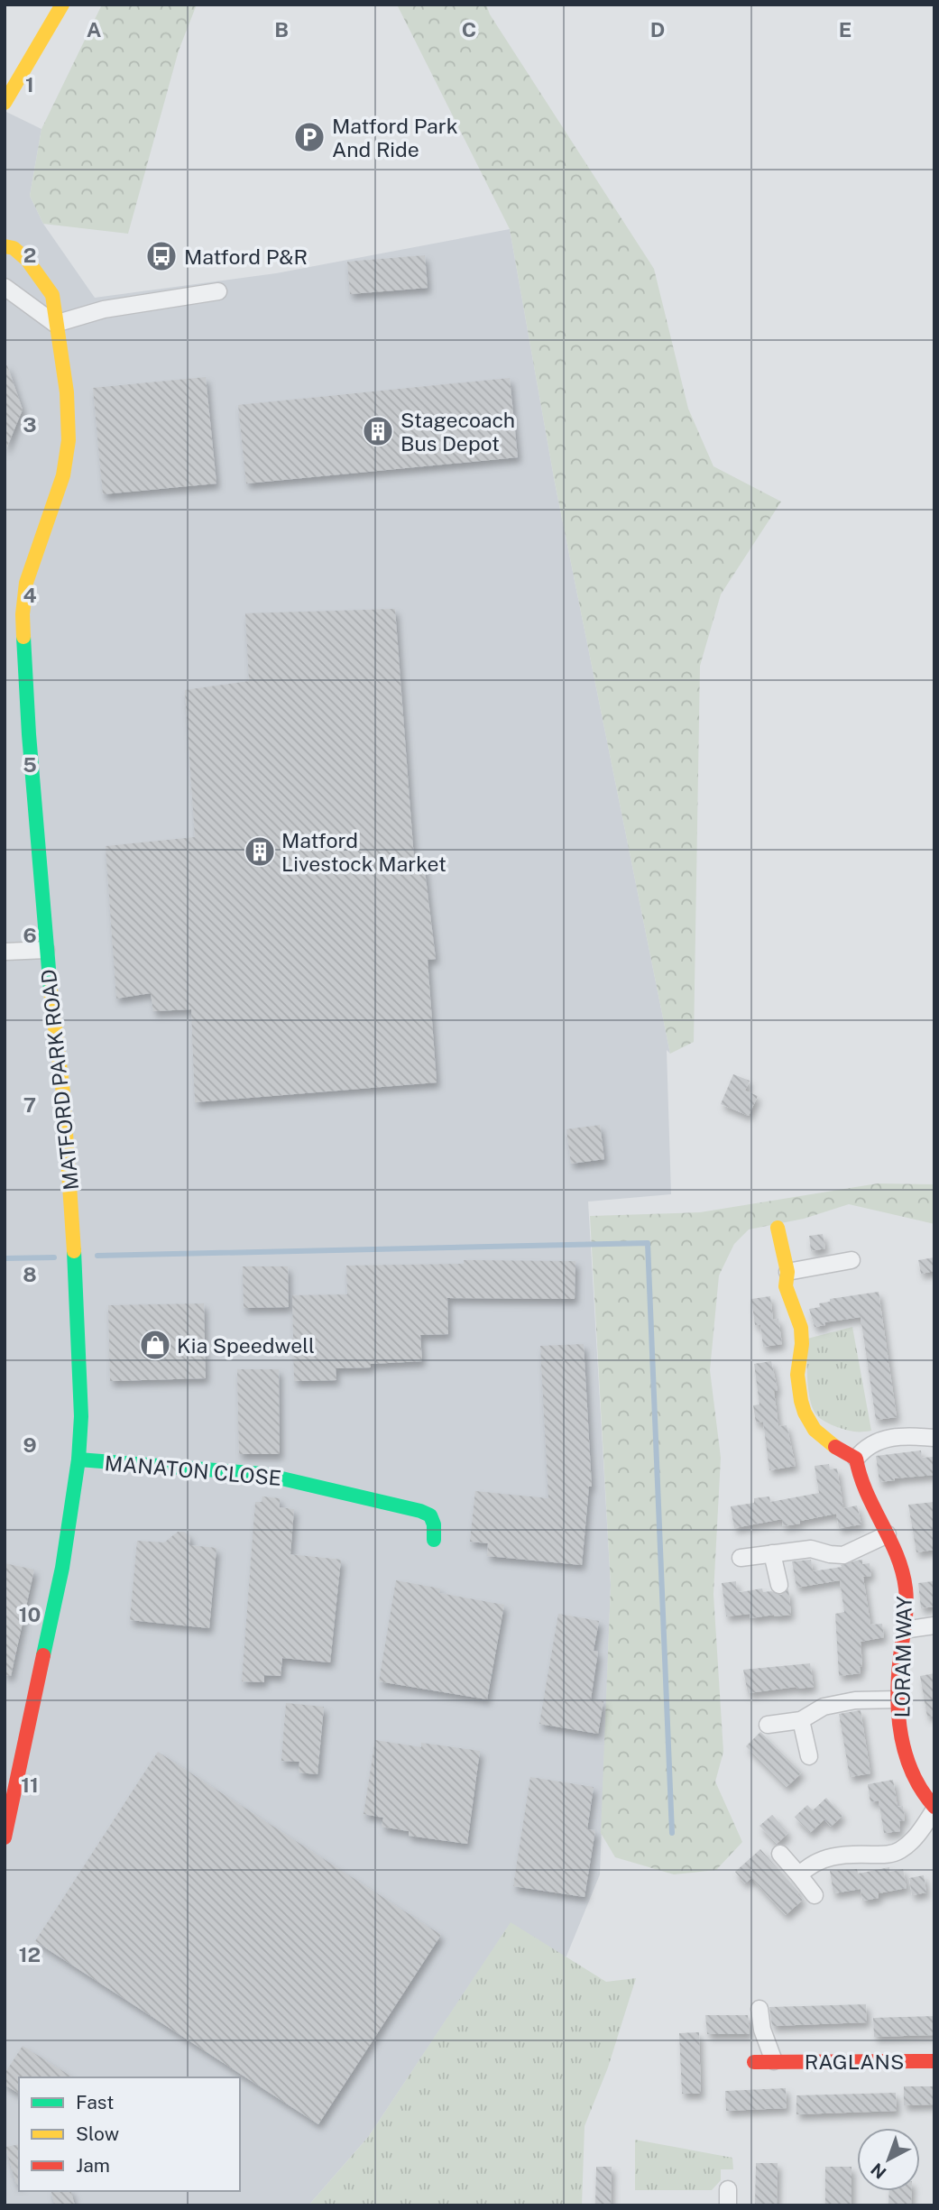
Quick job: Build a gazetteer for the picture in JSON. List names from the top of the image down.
{
  "streets": {
    "street": [
      "MATFORD PARK ROAD",
      "MANATON CLOSE",
      "LORAM WAY",
      "RAGLANS"
    ]
  },
  "crossings": [
    ["MATFORD PARK ROAD", "MANATON CLOSE"]
  ],
  "places": {
    "parking": ["Matford Park And Ride"],
    "bus stop": ["Matford P&R"],
    "building": ["Stagecoach Bus Depot", "Matford Livestock Market"],
    "shop": ["Kia Speedwell"]
  },
  "legend": ["Fast", "Slow", "Jam"],
  "north": "bottom left",
  "grid": {
    "columns": [
      "A",
      "B",
      "C",
      "D",
      "E"
    ],
    "rows": [
      "1",
      "2",
      "3",
      "4",
      "5",
      "6",
      "7",
      "8",
      "9",
      "10",
      "11",
      "12"
    ]
  }
}
